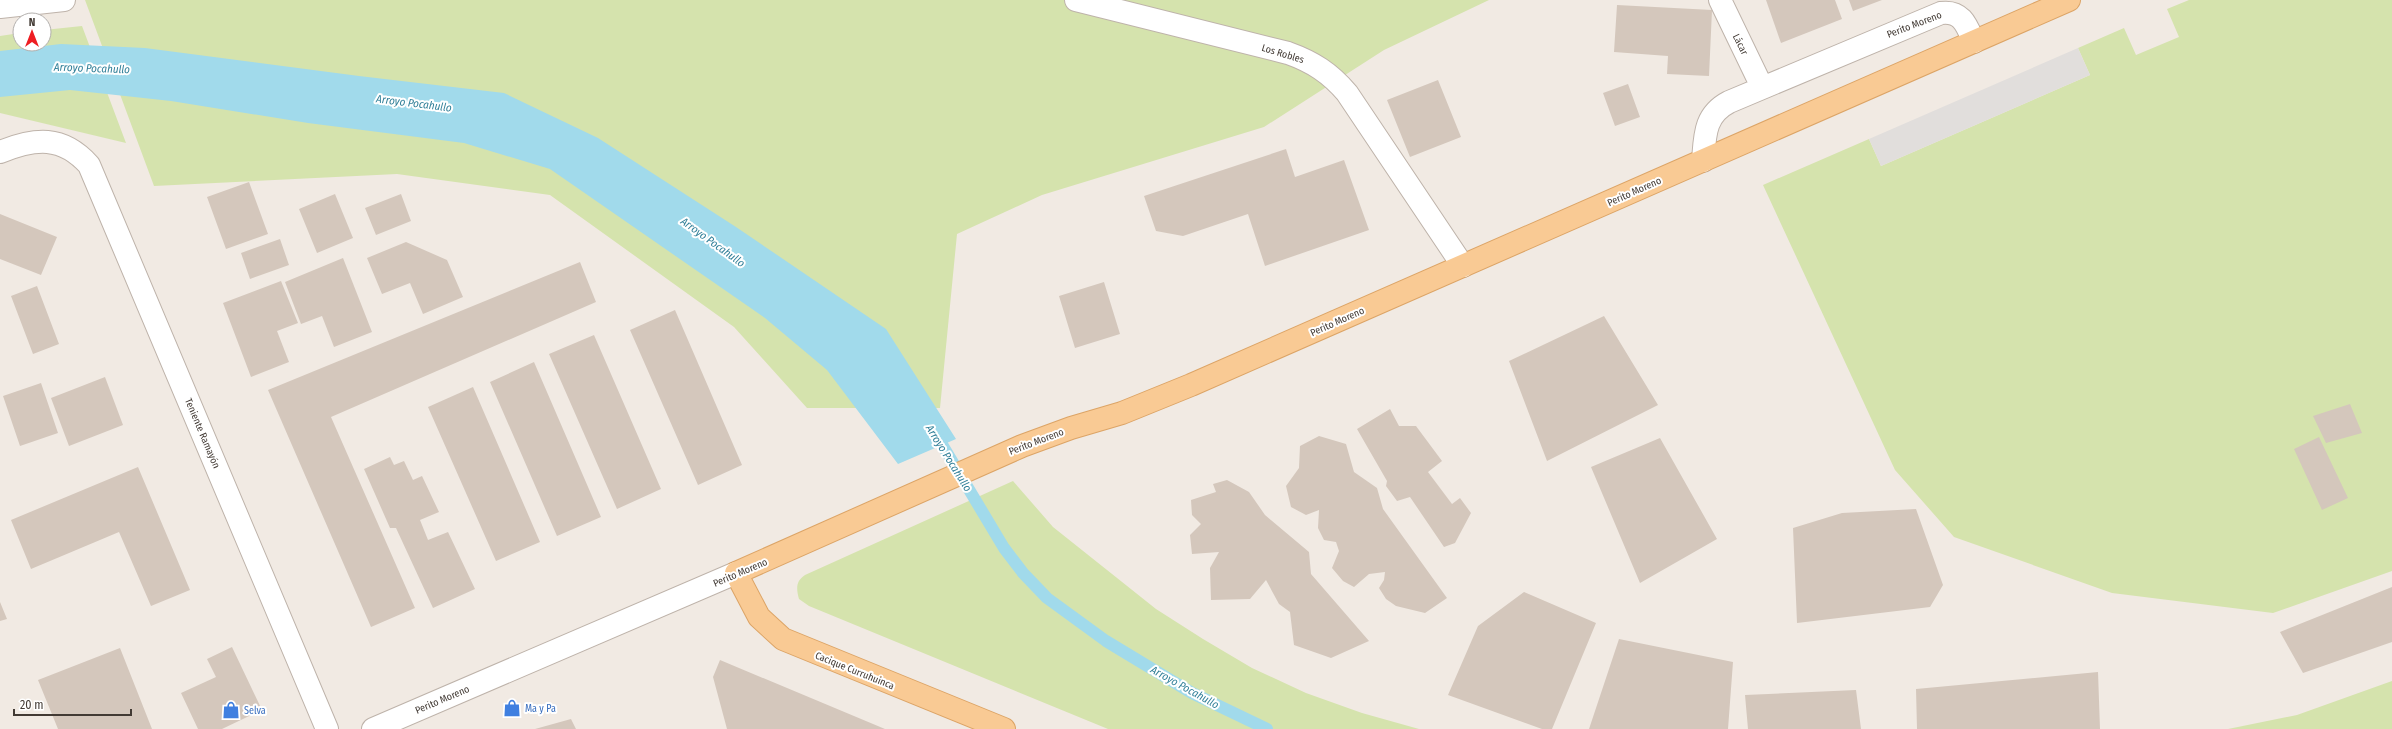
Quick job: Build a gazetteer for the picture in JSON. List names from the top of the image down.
{
  "streets": {
    "main road": ["Perito Moreno", "Cacique Curruhuinca"],
    "street": ["Lácar", "Los Robles", "Teniente Ramayón"]
  },
  "crossings": [
    ["Perito Moreno", "Lácar"],
    ["Perito Moreno", "Los Robles"],
    ["Perito Moreno", "Cacique Curruhuinca"]
  ],
  "water": ["Arroyo Pocahullo"],
  "places": {
    "shop": ["Ma y Pa", "Selva"]
  },
  "scale_bar": "20 m",
  "north": "top"
}
